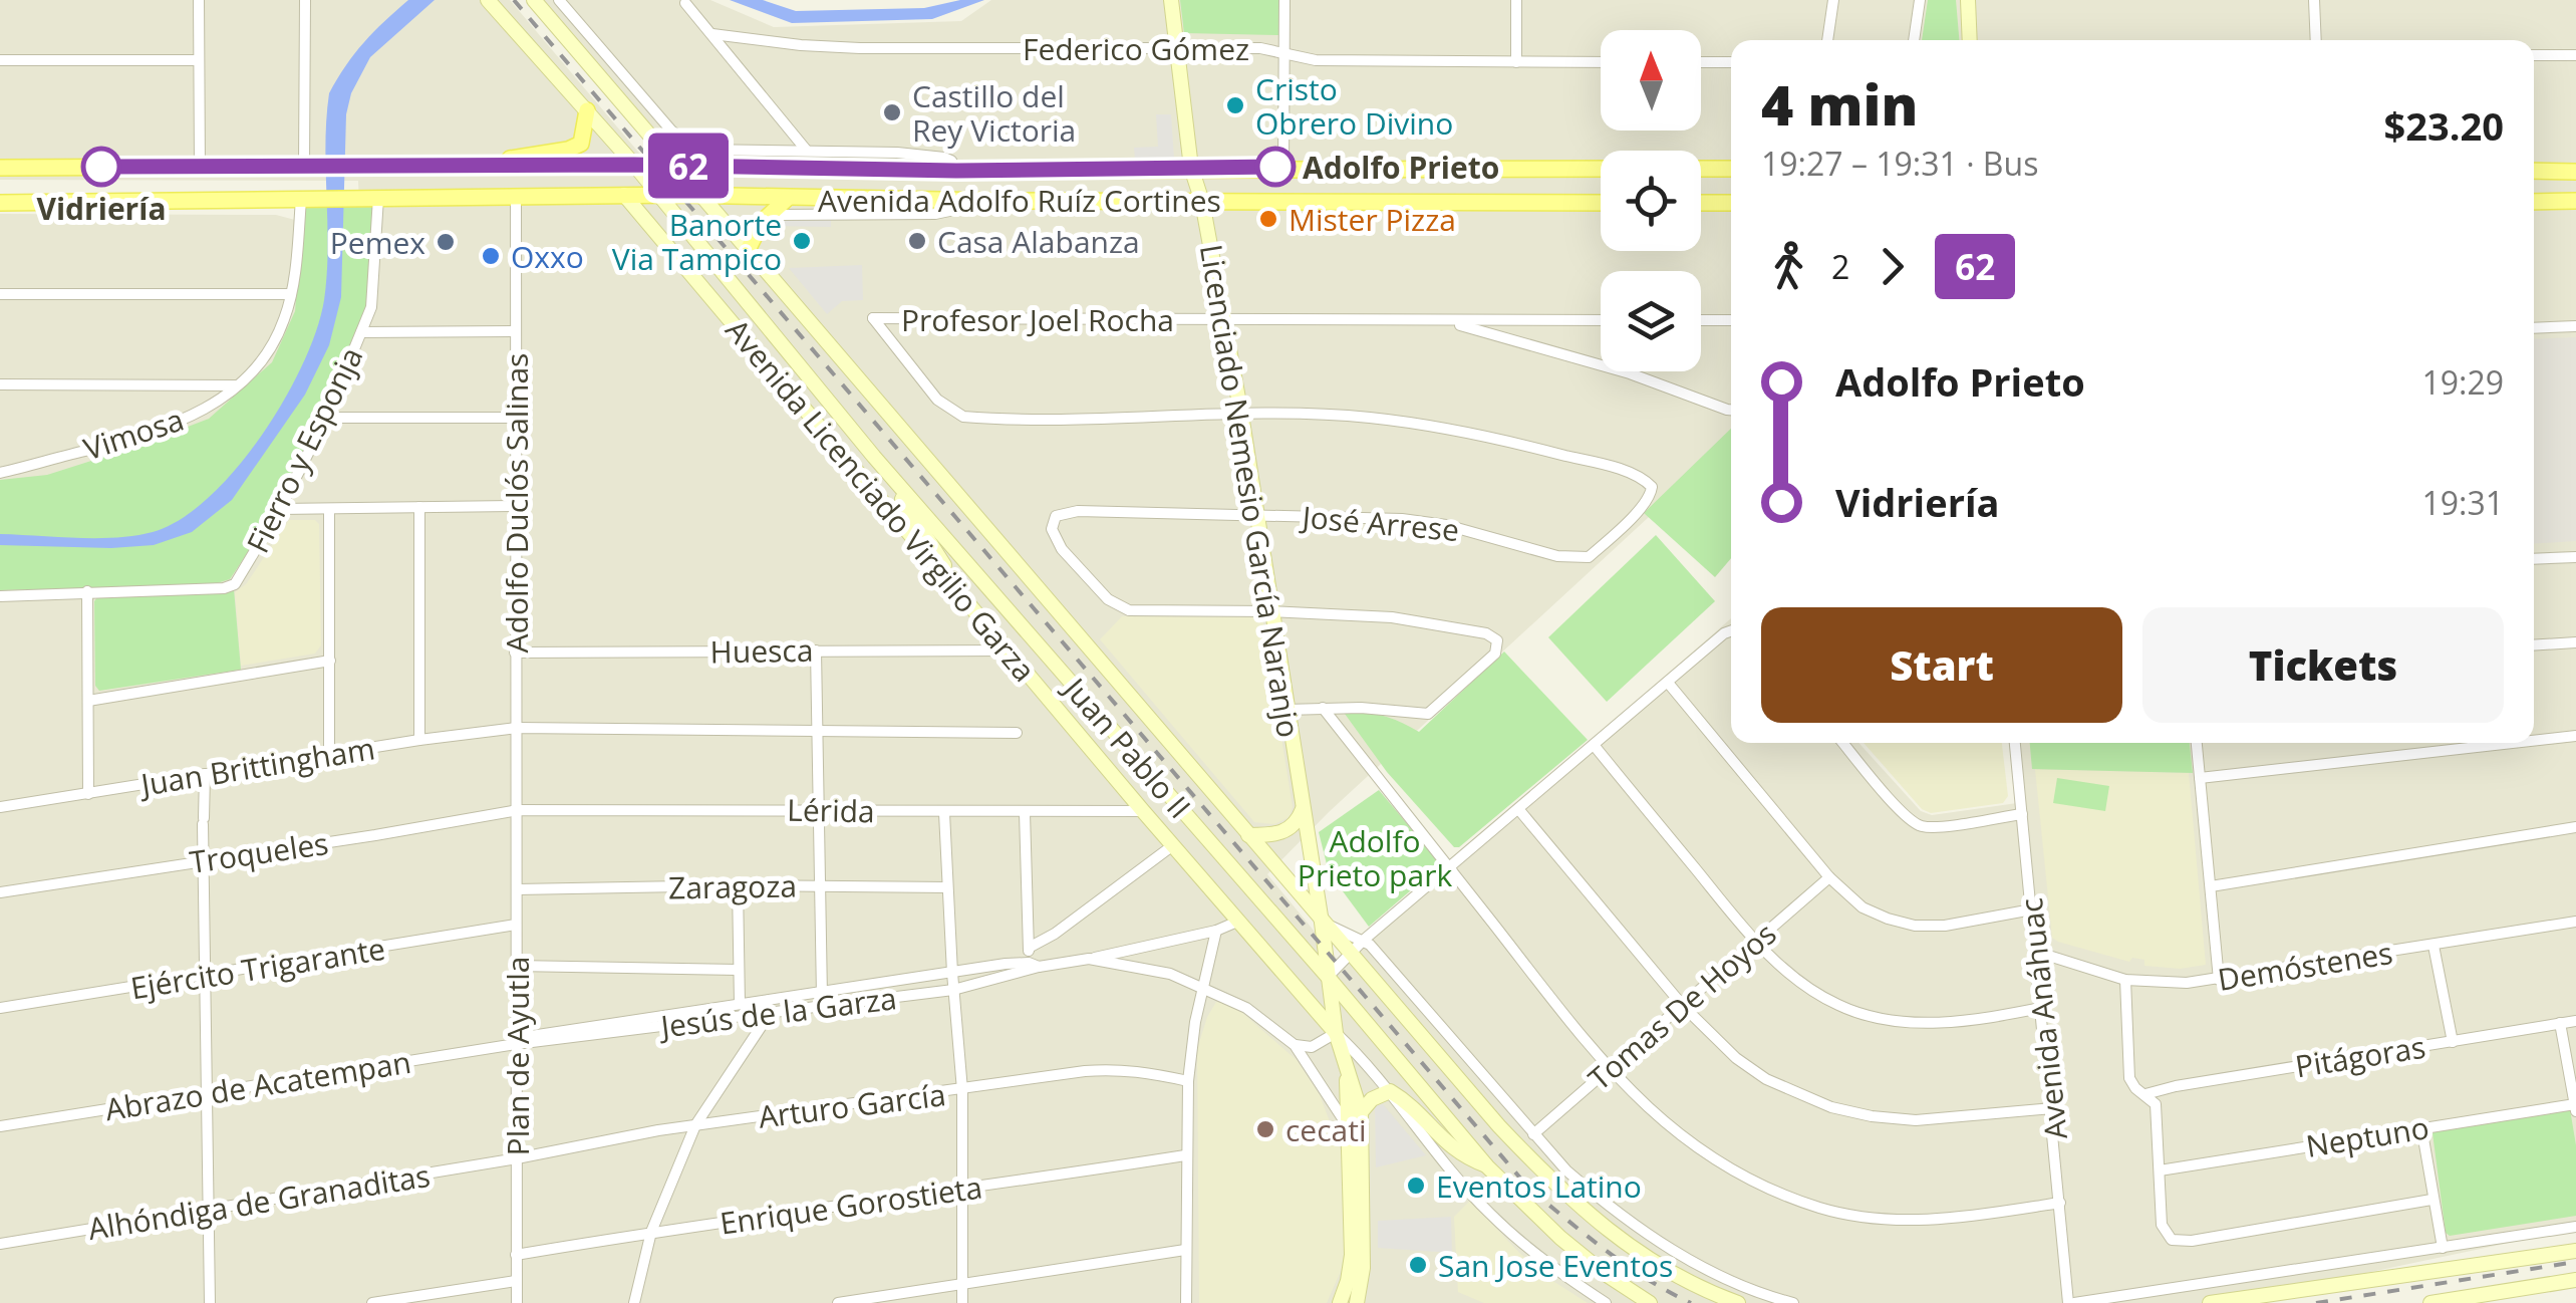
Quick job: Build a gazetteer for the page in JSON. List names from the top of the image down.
{
  "streets": {
    "main road": [
      "Avenida Adolfo Ruíz Cortines",
      "Licenciado Nemesio García Naranjo",
      "Avenida Licenciado Virgilio Garza",
      "Juan Pablo II"
    ],
    "street": [
      "Federico Gómez",
      "Profesor Joel Rocha",
      "Vimosa",
      "Fierro y Esponja",
      "Adolfo Duclós Salinas",
      "José Arrese",
      "Huesca",
      "Juan Brittingham",
      "Lérida",
      "Troqueles",
      "Zaragoza",
      "Demóstenes",
      "Ejército Trigarante",
      "Tomas De Hoyos",
      "Jesús de la Garza",
      "Avenida Anáhuac",
      "Plan de Ayutla",
      "Pitágoras",
      "Abrazo de Acatempan",
      "Arturo García",
      "Neptuno",
      "Alhóndiga de Granaditas",
      "Enrique Gorostieta"
    ]
  },
  "crossings": [
    ["Federico Gómez", "Licenciado Nemesio García Naranjo"],
    ["Avenida Adolfo Ruíz Cortines", "Vimosa"],
    ["Avenida Adolfo Ruíz Cortines", "Fierro y Esponja"],
    ["Avenida Adolfo Ruíz Cortines", "Licenciado Nemesio García Naranjo"],
    ["Avenida Adolfo Ruíz Cortines", "Avenida Licenciado Virgilio Garza"],
    ["Avenida Adolfo Ruíz Cortines", "Adolfo Duclós Salinas"],
    ["Avenida Adolfo Ruíz Cortines", "Juan Pablo II"],
    ["Profesor Joel Rocha", "Licenciado Nemesio García Naranjo"],
    ["Profesor Joel Rocha", "José Arrese"],
    ["Licenciado Nemesio García Naranjo", "Avenida Licenciado Virgilio Garza"],
    ["Licenciado Nemesio García Naranjo", "José Arrese"],
    ["Licenciado Nemesio García Naranjo", "Juan Pablo II"],
    ["Avenida Licenciado Virgilio Garza", "Huesca"],
    ["Avenida Licenciado Virgilio Garza", "Lérida"],
    ["Adolfo Duclós Salinas", "Huesca"],
    ["Adolfo Duclós Salinas", "Juan Brittingham"],
    ["Adolfo Duclós Salinas", "Lérida"],
    ["Adolfo Duclós Salinas", "Troqueles"],
    ["Adolfo Duclós Salinas", "Plan de Ayutla"],
    ["Lérida", "Troqueles"],
    ["Lérida", "Plan de Ayutla"],
    ["Troqueles", "Plan de Ayutla"],
    ["Zaragoza", "Plan de Ayutla"],
    ["Demóstenes", "Avenida Anáhuac"],
    ["Ejército Trigarante", "Plan de Ayutla"],
    ["Jesús de la Garza", "Plan de Ayutla"],
    ["Jesús de la Garza", "Abrazo de Acatempan"],
    ["Plan de Ayutla", "Abrazo de Acatempan"],
    ["Plan de Ayutla", "Arturo García"],
    ["Plan de Ayutla", "Alhóndiga de Granaditas"],
    ["Plan de Ayutla", "Enrique Gorostieta"],
    ["Arturo García", "Alhóndiga de Granaditas"]
  ],
  "parks": ["Adolfo Prieto park"],
  "places": [
    "Cristo Obrero Divino",
    "Castillo del Rey Victoria",
    "Vidriería",
    "Adolfo Prieto",
    "Mister Pizza",
    "Banorte Via Tampico",
    "Casa Alabanza",
    "Pemex",
    "Oxxo",
    "cecati",
    "Eventos Latino",
    "San Jose Eventos"
  ],
  "lines": ["bus line 62"],
  "north": "top",
  "page": {
    "on_map": "62",
    "heading": ["4 min", "19:27 – 19:31 · Bus", "$23.20"],
    "legs": ["2", "62"],
    "list": [
      {
        "name": "Adolfo Prieto",
        "value": "19:29"
      },
      {
        "name": "Vidriería",
        "value": "19:31"
      }
    ],
    "buttons": ["Start", "Tickets"]
  }
}
